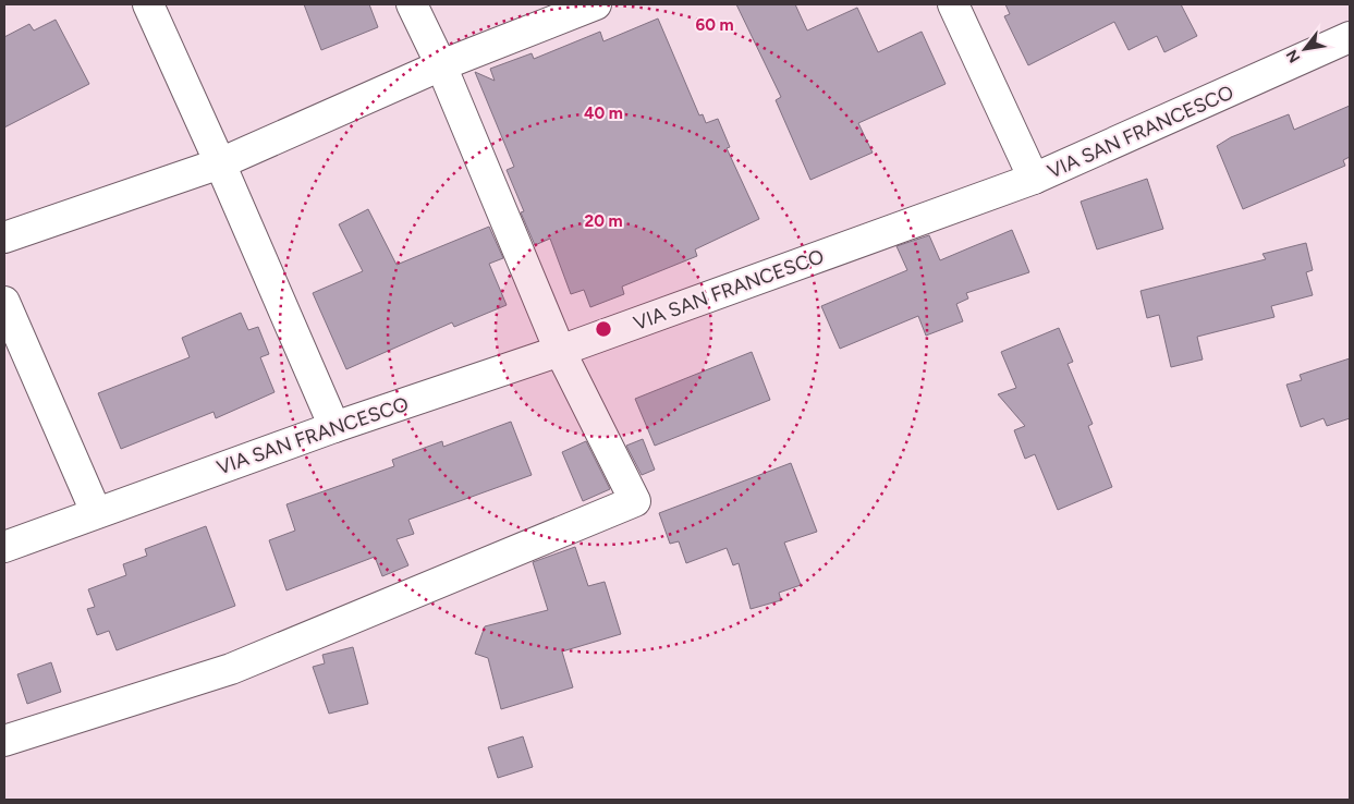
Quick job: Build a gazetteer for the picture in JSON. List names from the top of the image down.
{
  "streets": {
    "street": ["VIA SAN FRANCESCO"]
  },
  "north": "bottom left",
  "rings": ["60 m", "40 m", "20 m"]
}
